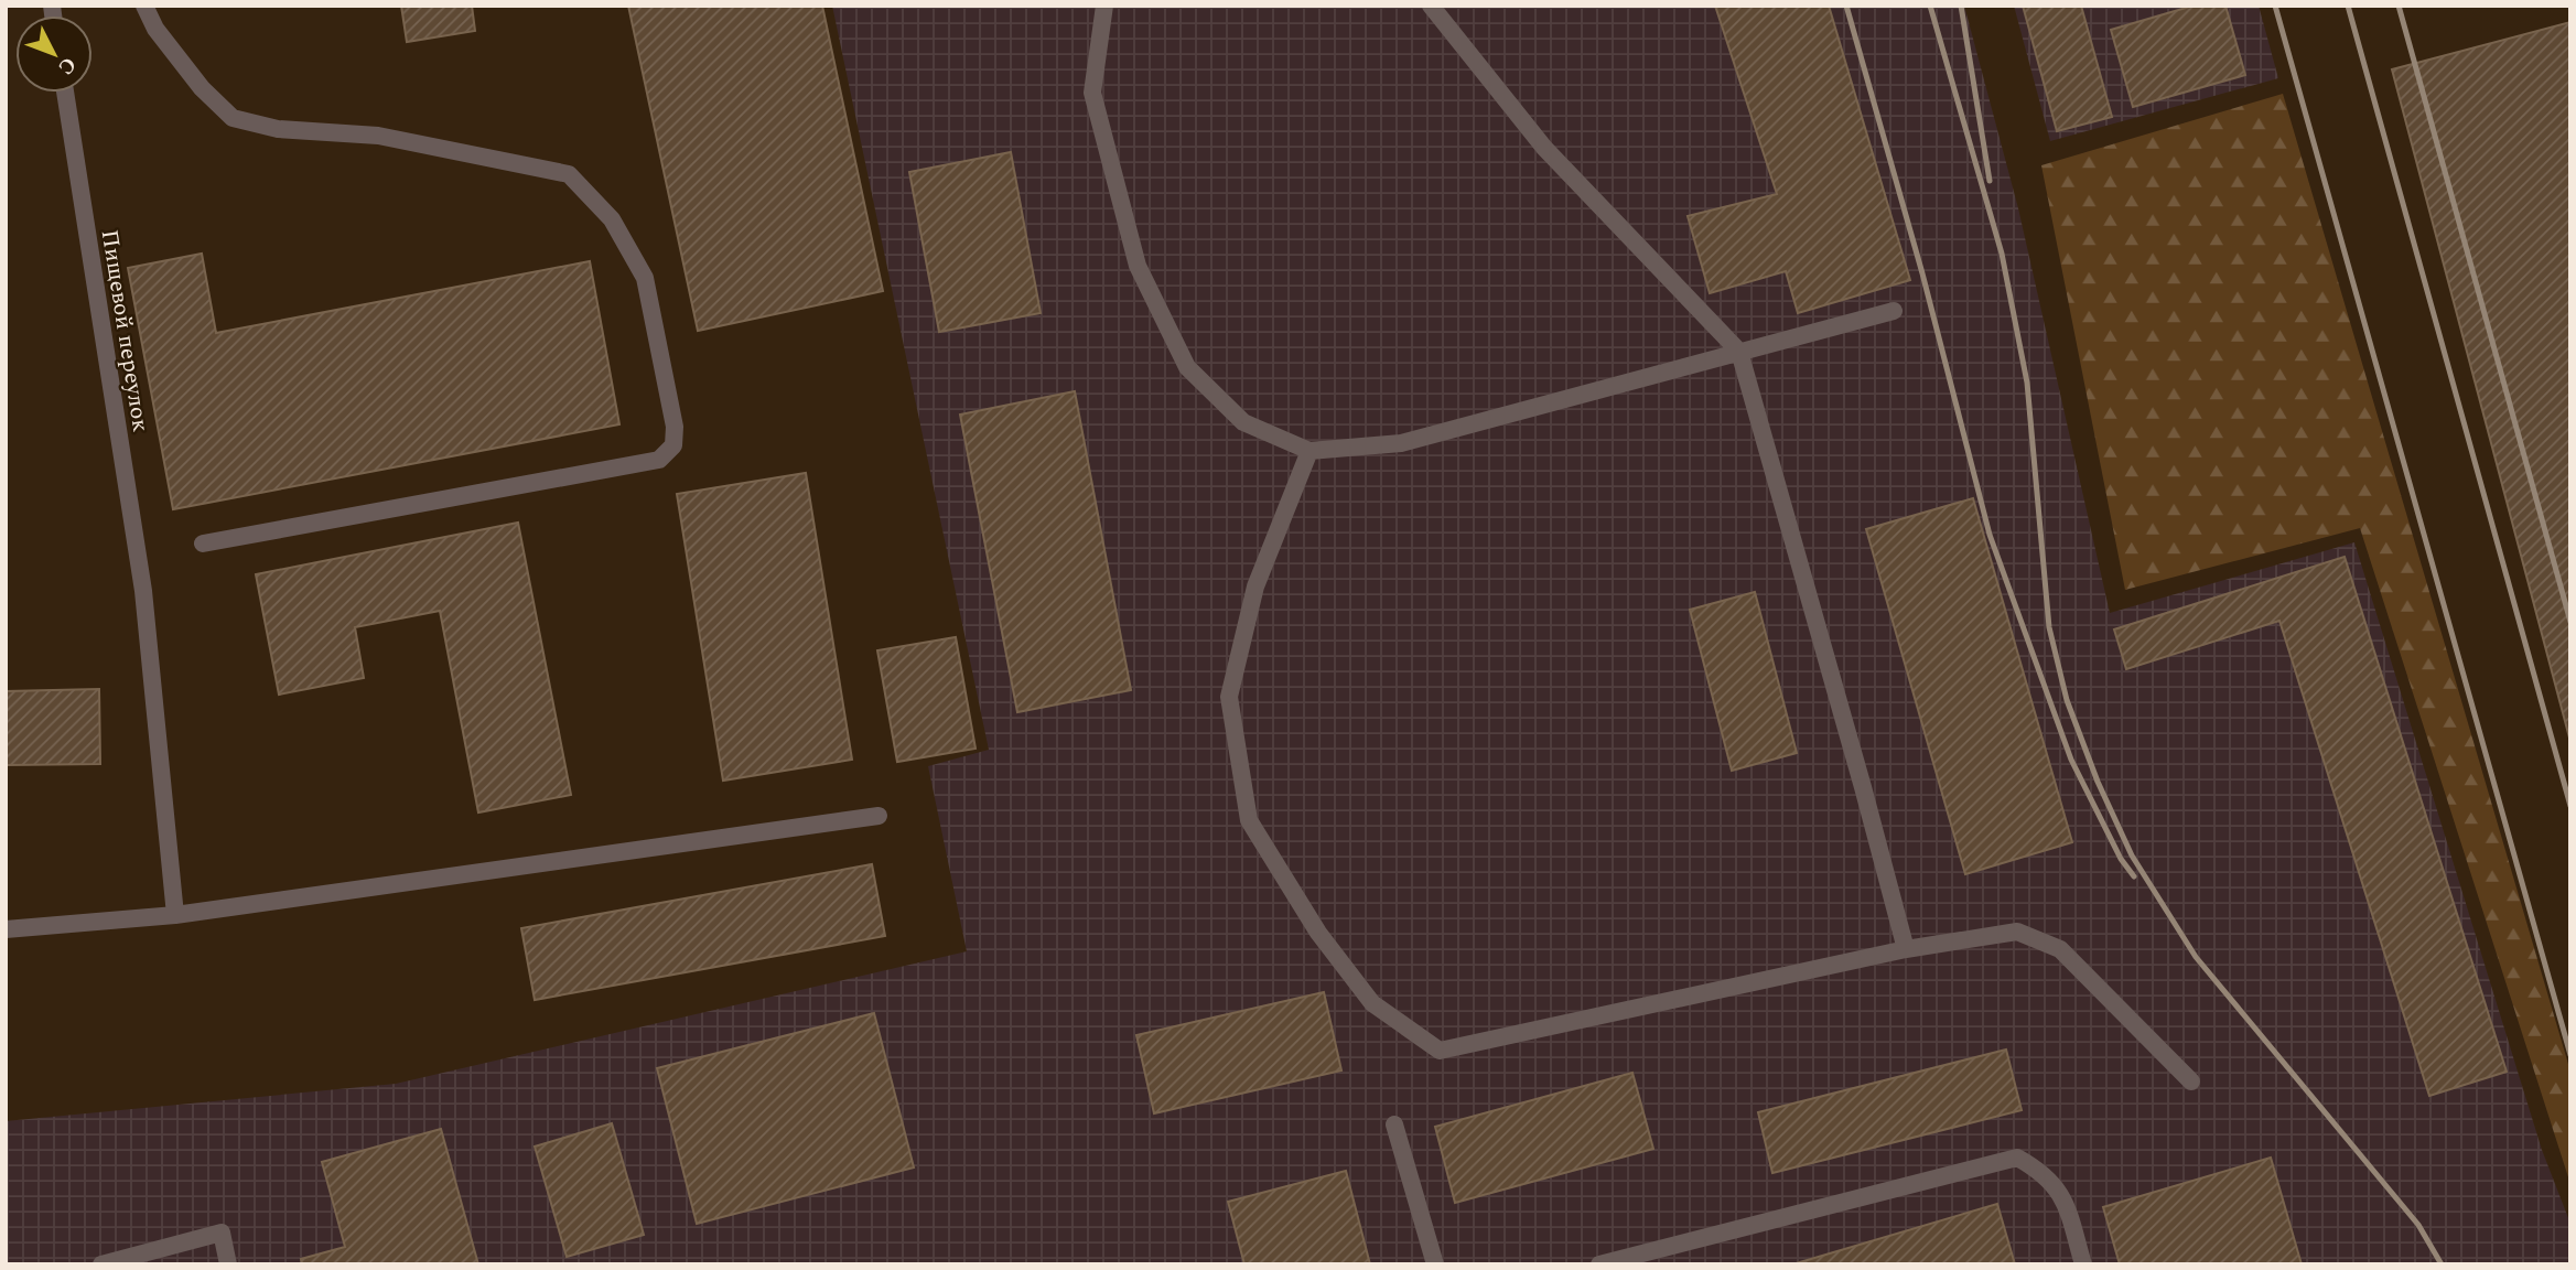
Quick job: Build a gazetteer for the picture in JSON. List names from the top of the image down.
{
  "streets": {
    "lane": ["Пищевой переулок"]
  },
  "north": "bottom right"
}
